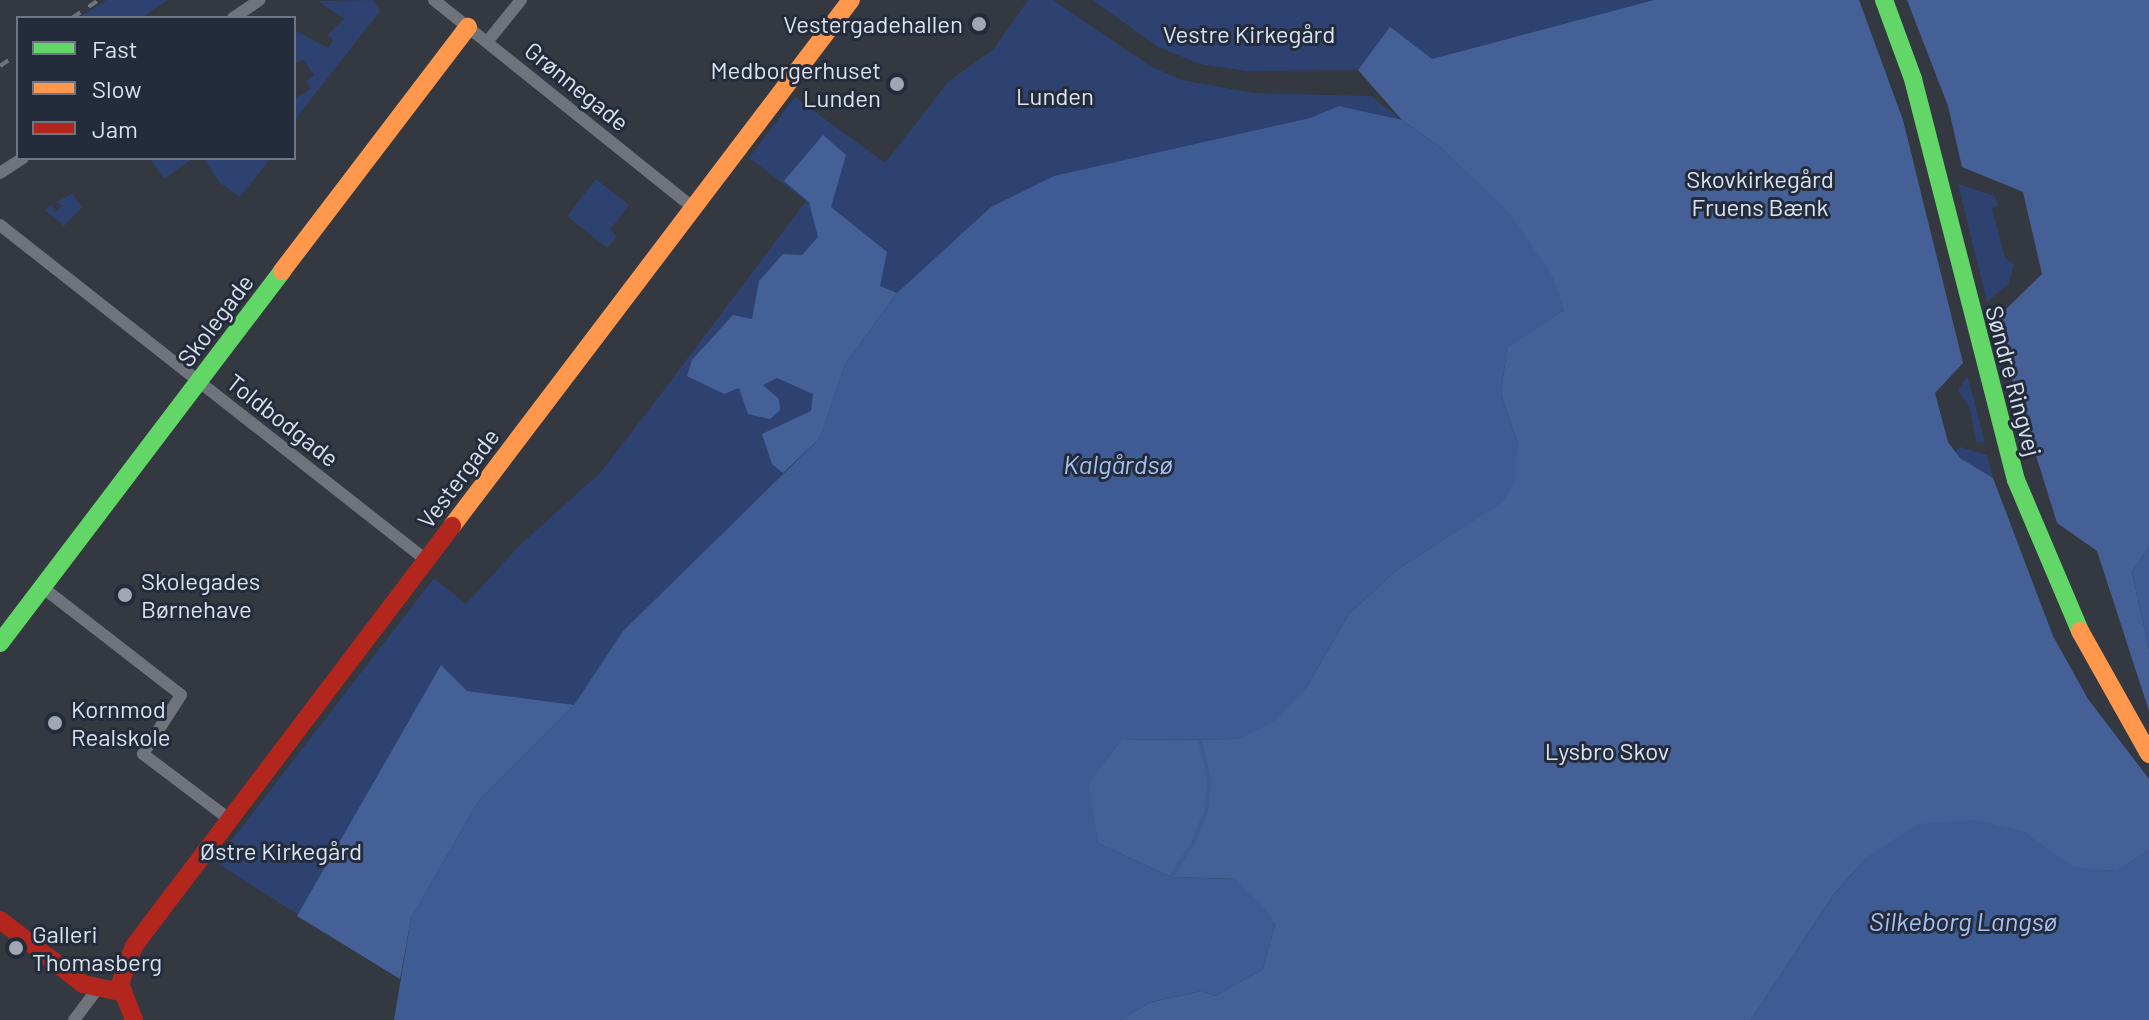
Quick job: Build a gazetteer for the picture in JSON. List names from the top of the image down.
{
  "streets": {
    "street": [
      "Grønnegade",
      "Skolegade",
      "Søndre Ringvej",
      "Toldbodgade",
      "Vestergade"
    ]
  },
  "crossings": [
    ["Grønnegade", "Skolegade"],
    ["Grønnegade", "Vestergade"],
    ["Skolegade", "Toldbodgade"],
    ["Toldbodgade", "Vestergade"]
  ],
  "water": ["Kalgårdsø", "Silkeborg Langsø"],
  "parks": [
    "Vestre Kirkegård",
    "Lunden",
    "Skovkirkegård Fruens Bænk",
    "Lysbro Skov",
    "Østre Kirkegård"
  ],
  "places": [
    "Vestergadehallen",
    "Medborgerhuset Lunden",
    "Skolegades Børnehave",
    "Kornmod Realskole",
    "Galleri Thomasberg"
  ],
  "legend": ["Fast", "Slow", "Jam"]
}
